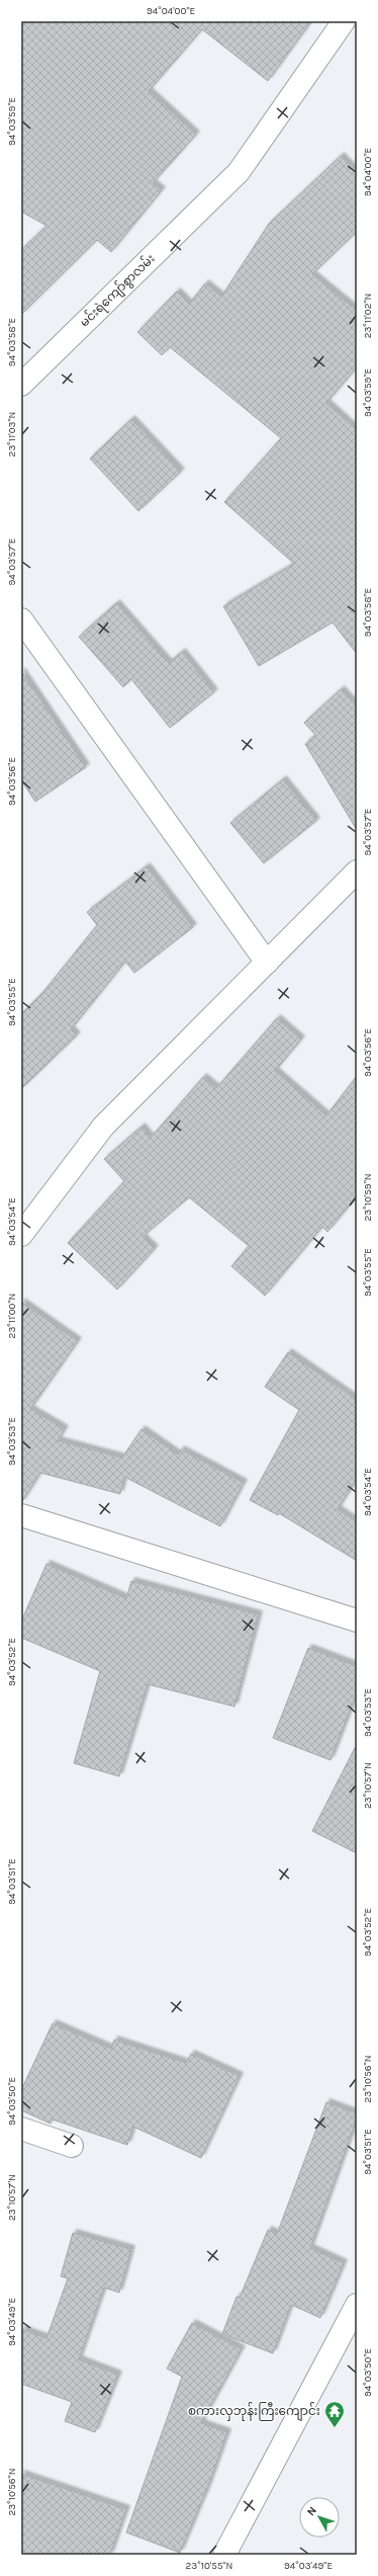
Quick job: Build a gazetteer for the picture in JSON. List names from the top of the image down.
{
  "streets": {
    "street": ["မင်းရဲကျော်စွာလမ်း"]
  },
  "places": {
    "temple": ["စကားလှဘုန်းကြီးကျောင်း"]
  },
  "north": "top left",
  "coordinates": [
    "94°04'00\"E",
    "94°03'59\"E",
    "23°11'02\"N",
    "94°03'58\"E",
    "23°11'03\"N",
    "94°03'57\"E",
    "94°03'56\"E",
    "94°03'55\"E",
    "23°10'59\"N",
    "94°03'54\"E",
    "23°11'00\"N",
    "94°03'53\"E",
    "94°03'52\"E",
    "23°10'57\"N",
    "94°03'51\"E",
    "23°10'56\"N",
    "94°03'50\"E",
    "94°03'49\"E",
    "23°10'55\"N"
  ]
}
